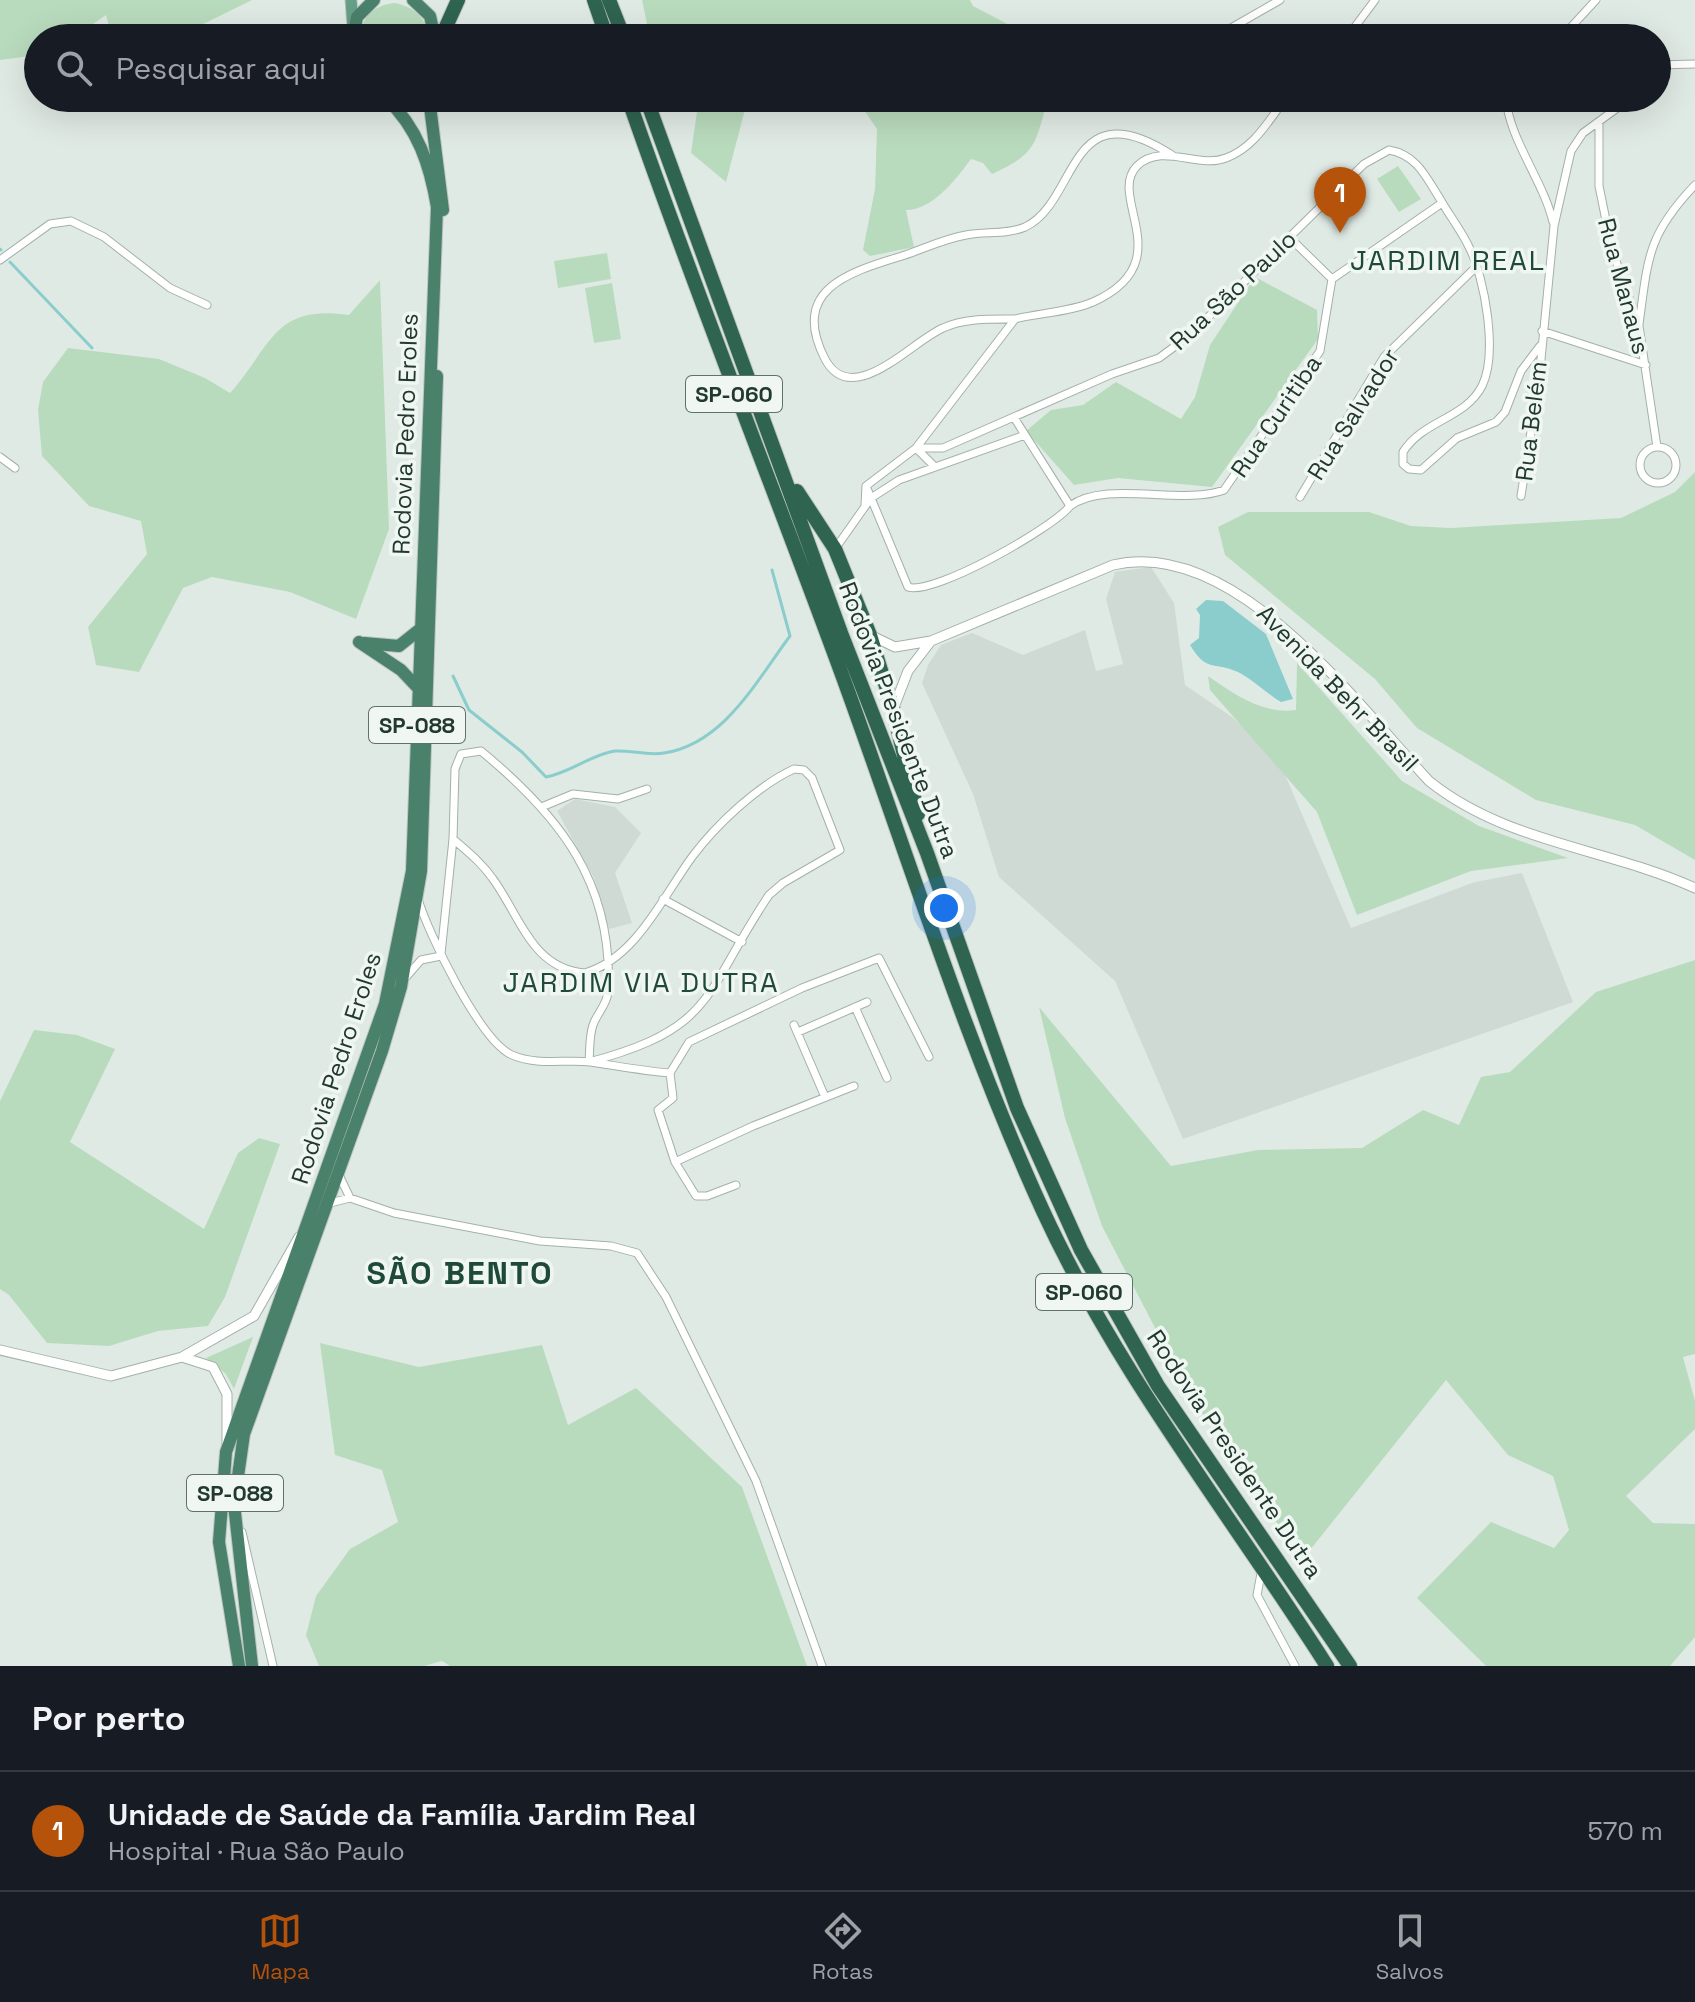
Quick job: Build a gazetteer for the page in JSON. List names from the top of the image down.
{
  "streets": {
    "highway": [
      "SP-060",
      "Rodovia Pedro Eroles",
      "Rodovia Presidente Dutra",
      "SP-088"
    ],
    "street": [
      "Rua Manaus",
      "Rua São Paulo",
      "Rua Salvador",
      "Rua Curitiba",
      "Rua Belém",
      "Avenida Behr Brasil"
    ]
  },
  "crossings": [
    ["Rua Manaus", "Rua São Paulo"],
    ["Rua São Paulo", "Rua Salvador"],
    ["Rua São Paulo", "Rua Belém"]
  ],
  "districts": ["JARDIM REAL", "JARDIM VIA DUTRA", "SÃO BENTO"],
  "page": {
    "search": "Pesquisar aqui",
    "pins": "1",
    "heading": "Por perto",
    "list": [
      {
        "mark": "1",
        "name": "Unidade de Saúde da Família Jardim Real",
        "note": "Hospital · Rua São Paulo",
        "value": "570 m"
      }
    ],
    "nav": ["Mapa", "Rotas", "Salvos"]
  }
}
